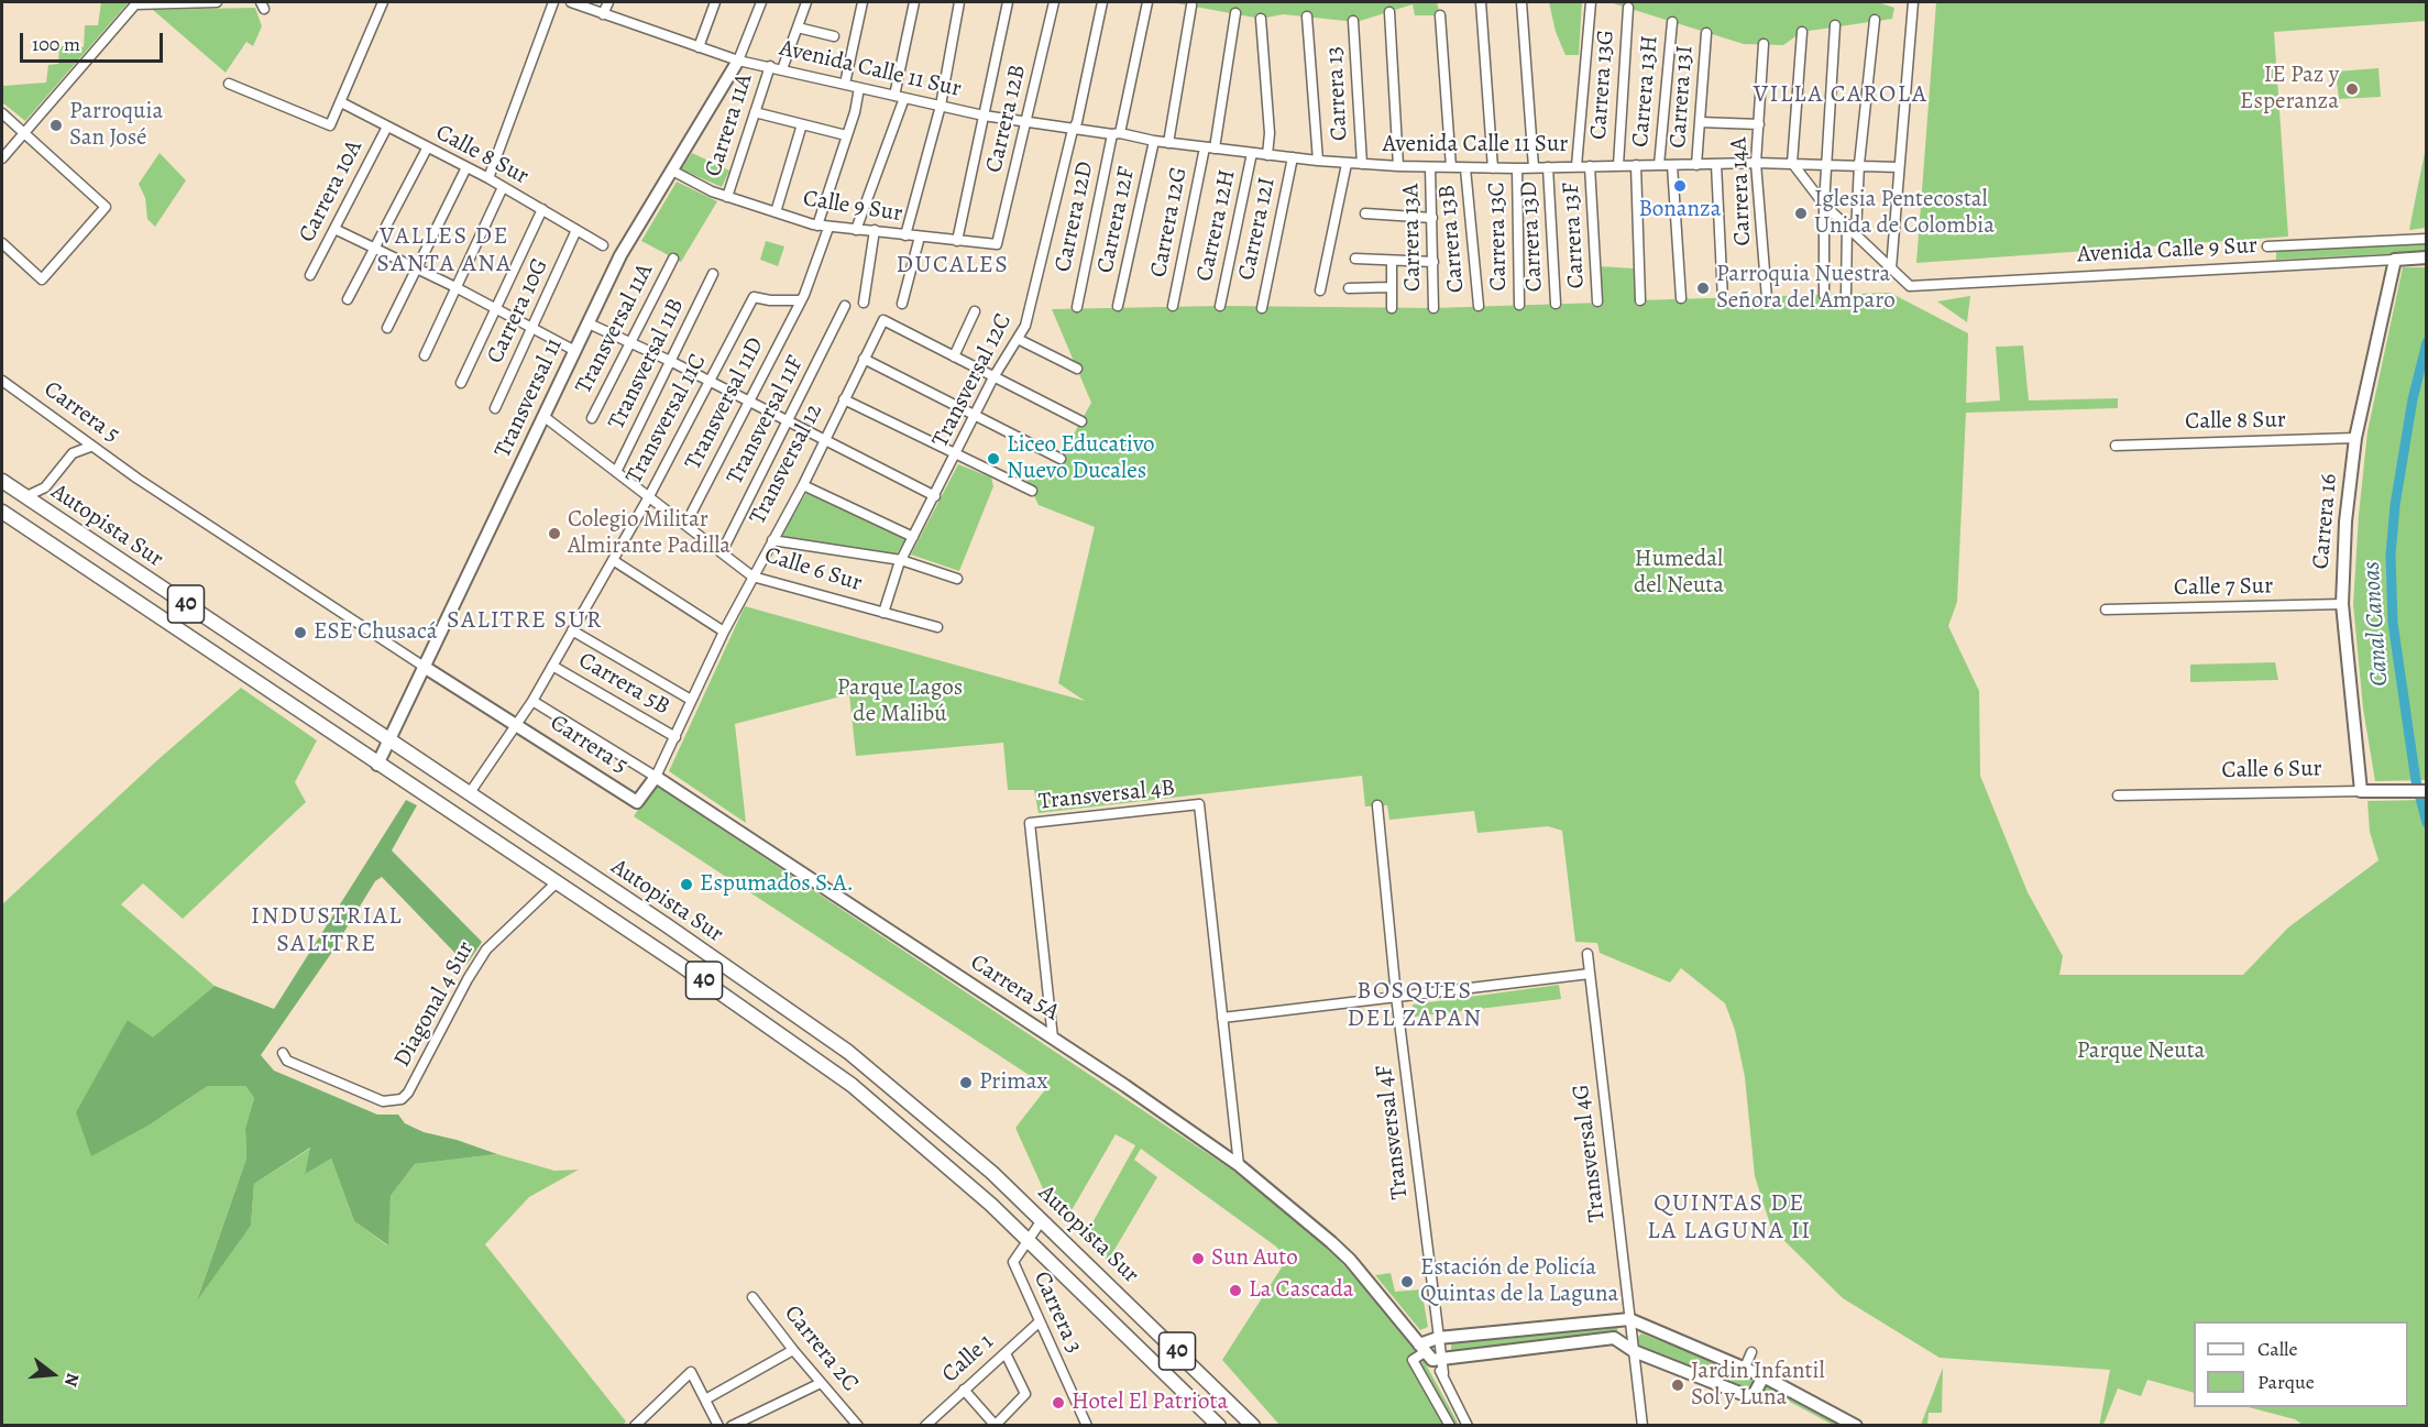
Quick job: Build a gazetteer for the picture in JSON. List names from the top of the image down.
{
  "streets": {
    "highway": ["Autopista Sur", "40"],
    "main road": [
      "Avenida Calle 9 Sur",
      "Transversal 11",
      "Carrera 5",
      "Transversal 12",
      "Carrera 16",
      "Calle 6 Sur",
      "Carrera 5A"
    ],
    "street": [
      "Avenida Calle 11 Sur",
      "Carrera 13G",
      "Carrera 13H",
      "Carrera 13",
      "Carrera 13I",
      "Carrera 12B",
      "Carrera 11A",
      "Calle 8 Sur",
      "Carrera 10A",
      "Carrera 14A",
      "Calle 9 Sur",
      "Carrera 12D",
      "Carrera 12F",
      "Carrera 12G",
      "Carrera 12H",
      "Carrera 12I",
      "Carrera 13F",
      "Carrera 13C",
      "Carrera 13D",
      "Carrera 13A",
      "Carrera 13B",
      "Carrera 10G",
      "Transversal 11A",
      "Transversal 11B",
      "Transversal 12C",
      "Transversal 11D",
      "Transversal 11C",
      "Transversal 11F",
      "Calle 7 Sur",
      "Carrera 5B",
      "Transversal 4B",
      "Diagonal 4 Sur",
      "Transversal 4F",
      "Transversal 4G",
      "Carrera 3",
      "Carrera 2C",
      "Calle 1"
    ]
  },
  "crossings": [
    ["Avenida Calle 11 Sur", "Carrera 13G"],
    ["Avenida Calle 11 Sur", "Carrera 13H"],
    ["Avenida Calle 11 Sur", "Carrera 13"],
    ["Avenida Calle 11 Sur", "Carrera 13I"],
    ["Avenida Calle 11 Sur", "Carrera 12B"],
    ["Avenida Calle 11 Sur", "Carrera 11A"],
    ["Avenida Calle 11 Sur", "Carrera 14A"],
    ["Avenida Calle 11 Sur", "Carrera 12D"],
    ["Avenida Calle 11 Sur", "Carrera 12F"],
    ["Avenida Calle 11 Sur", "Carrera 12G"],
    ["Avenida Calle 11 Sur", "Carrera 12H"],
    ["Avenida Calle 11 Sur", "Carrera 12I"],
    ["Avenida Calle 11 Sur", "Carrera 13F"],
    ["Avenida Calle 11 Sur", "Carrera 13C"],
    ["Avenida Calle 11 Sur", "Carrera 13D"],
    ["Avenida Calle 11 Sur", "Carrera 13A"],
    ["Avenida Calle 11 Sur", "Carrera 13B"],
    ["Avenida Calle 11 Sur", "Transversal 12C"],
    ["Avenida Calle 11 Sur", "Transversal 11"],
    ["Carrera 12B", "Calle 9 Sur"],
    ["Carrera 11A", "Calle 9 Sur"],
    ["Calle 8 Sur", "Carrera 10A"],
    ["Calle 8 Sur", "Carrera 10G"],
    ["Calle 8 Sur", "Carrera 16"],
    ["Calle 9 Sur", "Transversal 11"],
    ["Calle 9 Sur", "Transversal 11D"],
    ["Avenida Calle 9 Sur", "Carrera 16"],
    ["Transversal 11B", "Calle 6 Sur"],
    ["Transversal 12C", "Calle 6 Sur"],
    ["Transversal 11", "Carrera 5"],
    ["Transversal 11", "Autopista Sur"],
    ["Transversal 11", "Calle 6 Sur"],
    ["Transversal 11D", "Transversal 11C"],
    ["Transversal 11D", "Calle 6 Sur"],
    ["Carrera 5", "Transversal 11C"],
    ["Carrera 5", "Transversal 12"],
    ["Transversal 11C", "Autopista Sur"],
    ["Transversal 11C", "Calle 6 Sur"],
    ["Transversal 11C", "Carrera 5B"],
    ["Transversal 11C", "Carrera 5A"],
    ["Transversal 11F", "Calle 6 Sur"],
    ["Transversal 12", "Calle 6 Sur"],
    ["Transversal 12", "Carrera 5B"],
    ["Transversal 12", "Carrera 5A"],
    ["Carrera 16", "Calle 6 Sur"],
    ["Carrera 16", "Calle 7 Sur"],
    ["Autopista Sur", "Diagonal 4 Sur"],
    ["Autopista Sur", "Carrera 3"],
    ["Transversal 4B", "Carrera 5A"],
    ["Carrera 5A", "Transversal 4F"],
    ["Carrera 3", "Calle 1"]
  ],
  "districts": [
    "VILLA CAROLA",
    "VALLES DE SANTA ANA",
    "DUCALES",
    "SALITRE SUR",
    "INDUSTRIAL SALITRE",
    "BOSQUES DEL ZAPAN",
    "QUINTAS DE LA LAGUNA II"
  ],
  "water": ["Canal Canoas"],
  "parks": ["Humedal del Neuta", "Parque Lagos de Malibú", "Parque Neuta"],
  "places": [
    "IE Paz y Esperanza",
    "Parroquia San José",
    "Bonanza",
    "Iglesia Pentecostal Unida de Colombia",
    "Parroquia Nuestra Señora del Amparo",
    "Liceo Educativo Nuevo Ducales",
    "Colegio Militar Almirante Padilla",
    "ESE Chusacá",
    "Espumados S.A.",
    "Primax",
    "Sun Auto",
    "Estación de Policía Quintas de la Laguna",
    "La Cascada",
    "Jardin Infantil Sol y Luna",
    "Hotel El Patriota"
  ],
  "legend": ["Calle", "Parque"],
  "scale_bar": "100 m",
  "north": "right"
}
